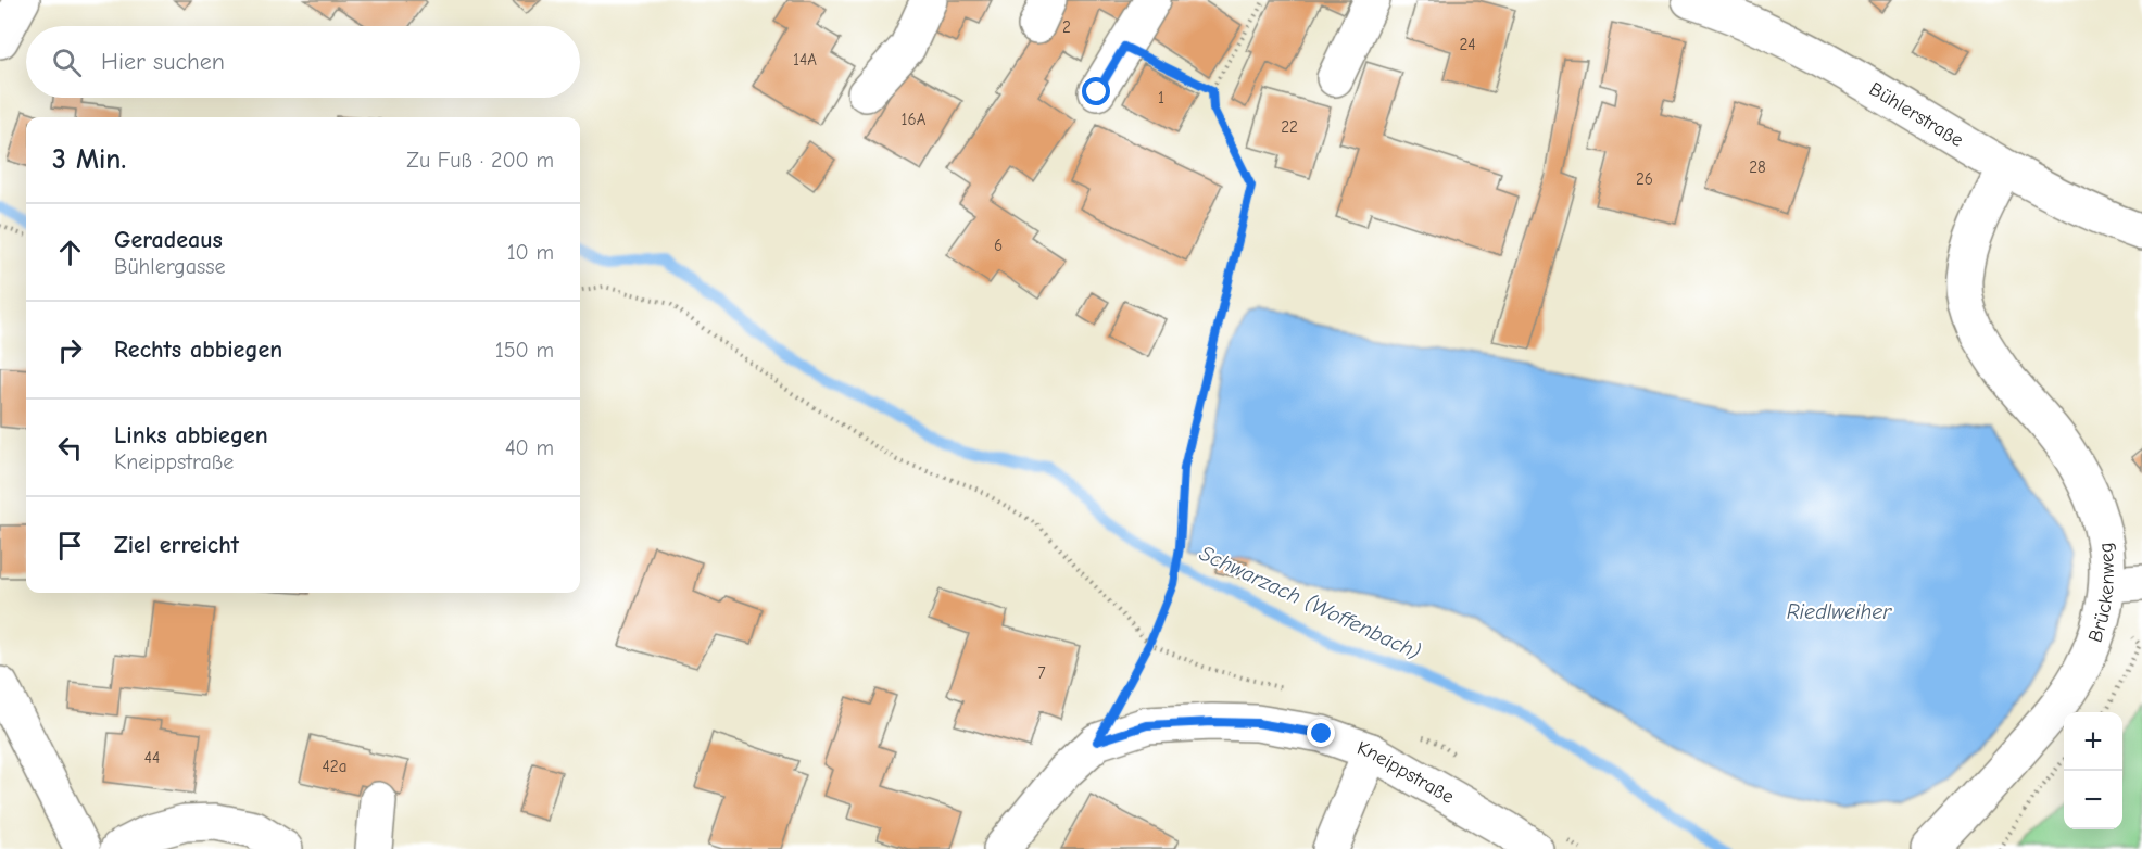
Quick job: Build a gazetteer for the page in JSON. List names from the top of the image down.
{
  "streets": {
    "street": ["Bühlerstraße", "Brückenweg", "Kneippstraße"]
  },
  "crossings": [
    ["Bühlerstraße", "Brückenweg"]
  ],
  "water": ["Schwarzach (Woffenbach)", "Riedlweiher"],
  "house_numbers": [
    "2",
    "24",
    "14A",
    "1",
    "16A",
    "22",
    "28",
    "26",
    "6",
    "7",
    "44",
    "42a"
  ],
  "page": {
    "search": "Hier suchen",
    "heading": ["3 Min.", "Zu Fuß · 200 m"],
    "list": [
      ["Geradeaus", "Bühlergasse", "10 m"],
      ["Rechts abbiegen", "150 m"],
      ["Links abbiegen", "Kneippstraße", "40 m"],
      "Ziel erreicht"
    ],
    "map_buttons": ["+", "−"]
  }
}
